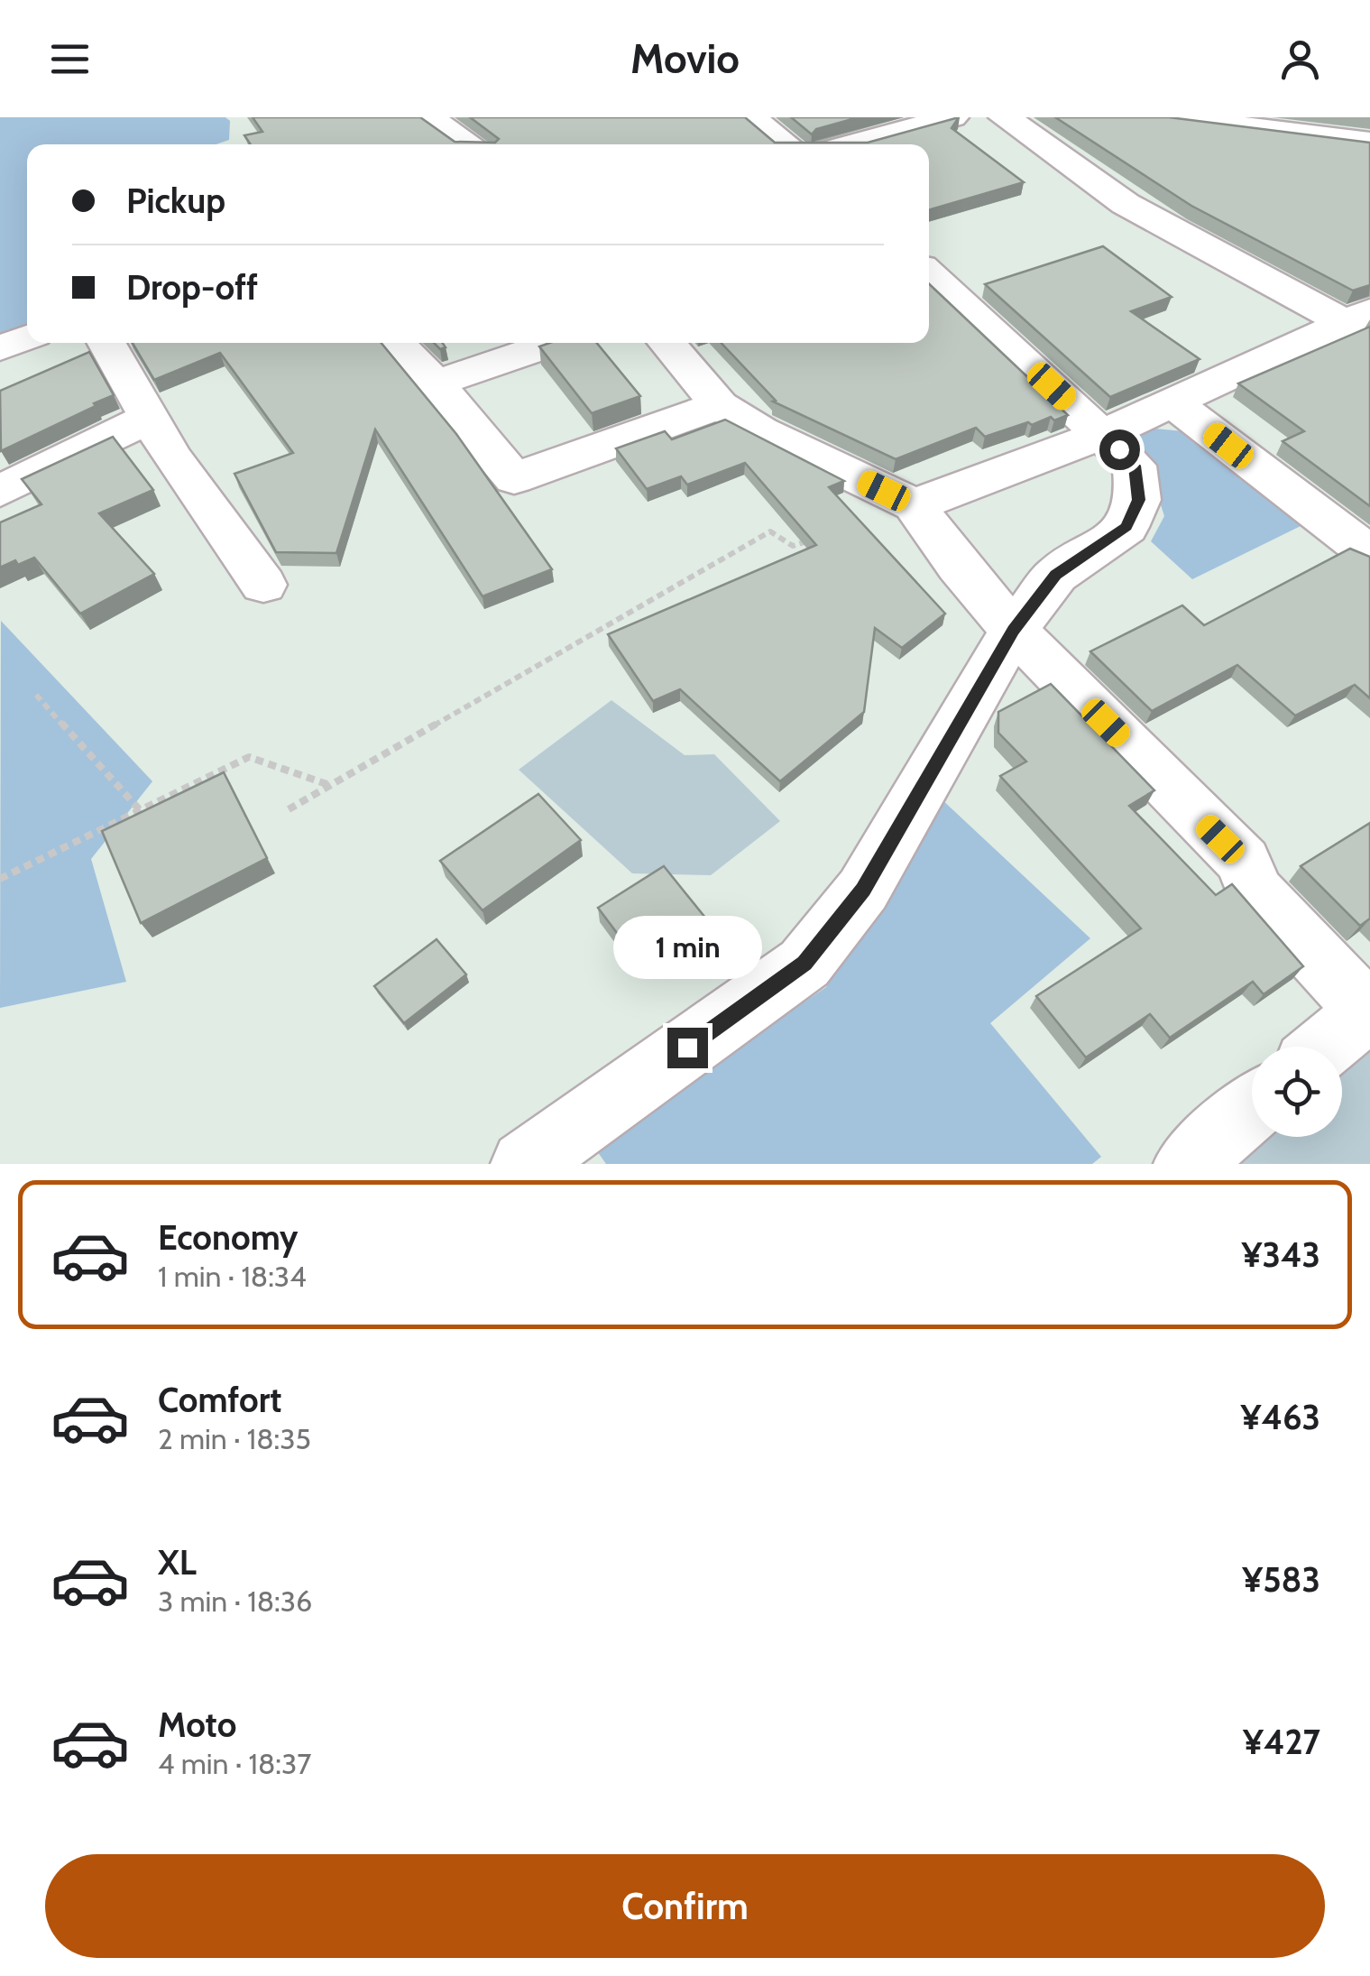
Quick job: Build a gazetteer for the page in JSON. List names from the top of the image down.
{
  "page": {
    "header": "Movio",
    "banner": ["Pickup", "Drop-off"],
    "bubble": "1 min",
    "list": [
      {
        "name": "Economy",
        "note": "1 min · 18:34",
        "value": "¥343"
      },
      {
        "name": "Comfort",
        "note": "2 min · 18:35",
        "value": "¥463"
      },
      {
        "name": "XL",
        "note": "3 min · 18:36",
        "value": "¥583"
      },
      {
        "name": "Moto",
        "note": "4 min · 18:37",
        "value": "¥427"
      }
    ],
    "buttons": "Confirm"
  }
}
